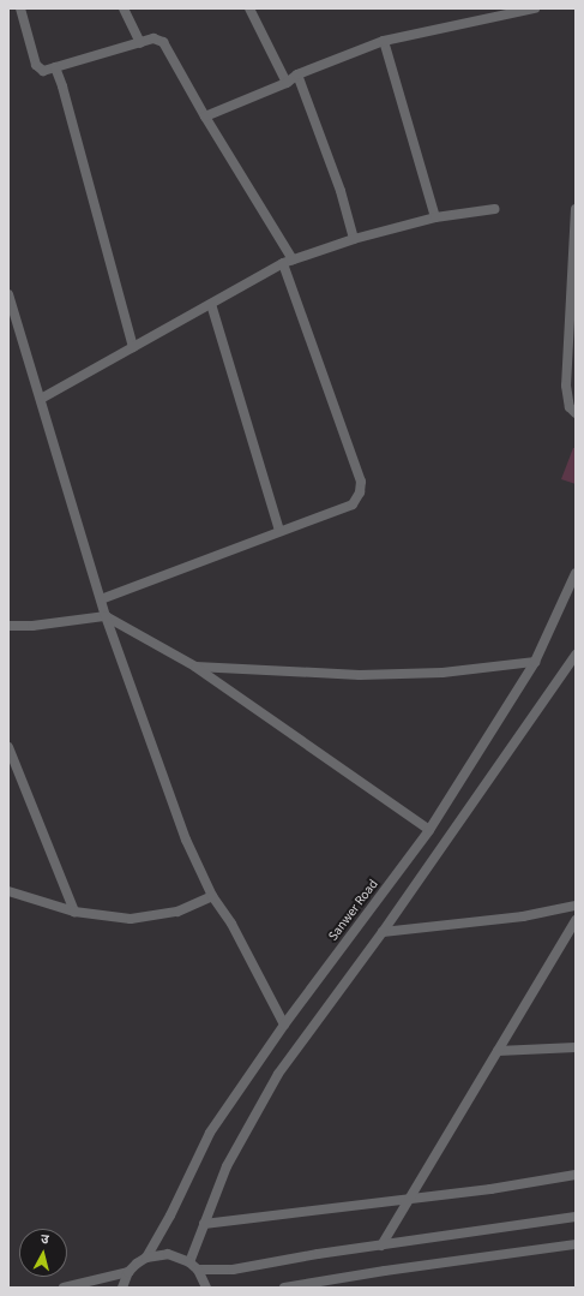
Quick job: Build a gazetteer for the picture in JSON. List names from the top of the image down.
{
  "streets": {
    "street": ["Sanwer Road"]
  },
  "north": "top"
}
